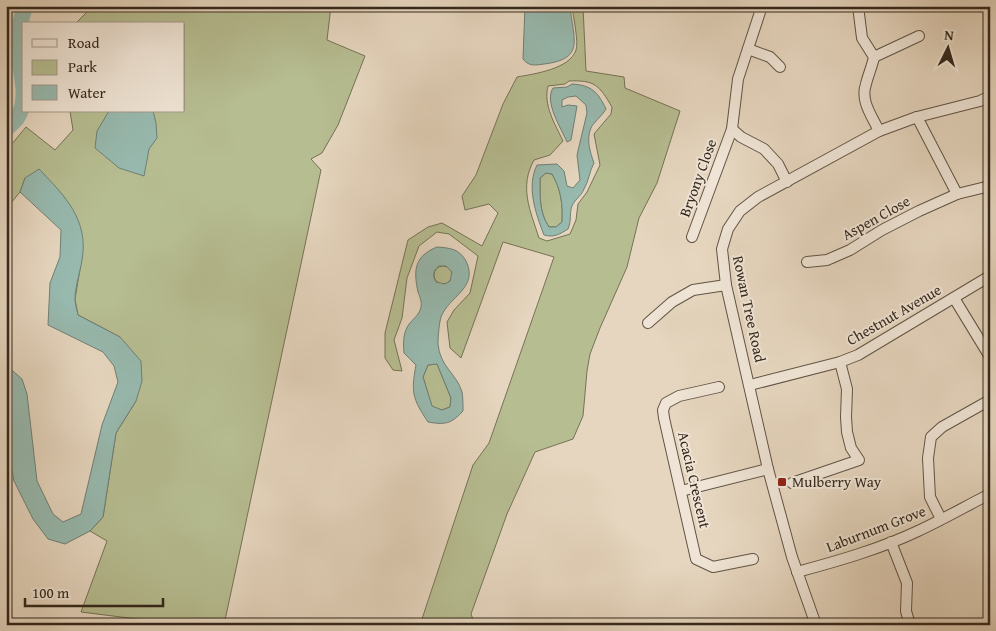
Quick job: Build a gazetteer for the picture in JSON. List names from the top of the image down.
{
  "streets": {
    "street": [
      "Bryony Close",
      "Aspen Close",
      "Rowan Tree Road",
      "Chestnut Avenue",
      "Acacia Crescent",
      "Laburnum Grove"
    ]
  },
  "crossings": [
    ["Bryony Close", "Rowan Tree Road"],
    ["Rowan Tree Road", "Chestnut Avenue"],
    ["Rowan Tree Road", "Laburnum Grove"]
  ],
  "places": {
    "transit": ["Mulberry Way"]
  },
  "legend": ["Road", "Park", "Water"],
  "scale_bar": "100 m",
  "north": "top"
}
